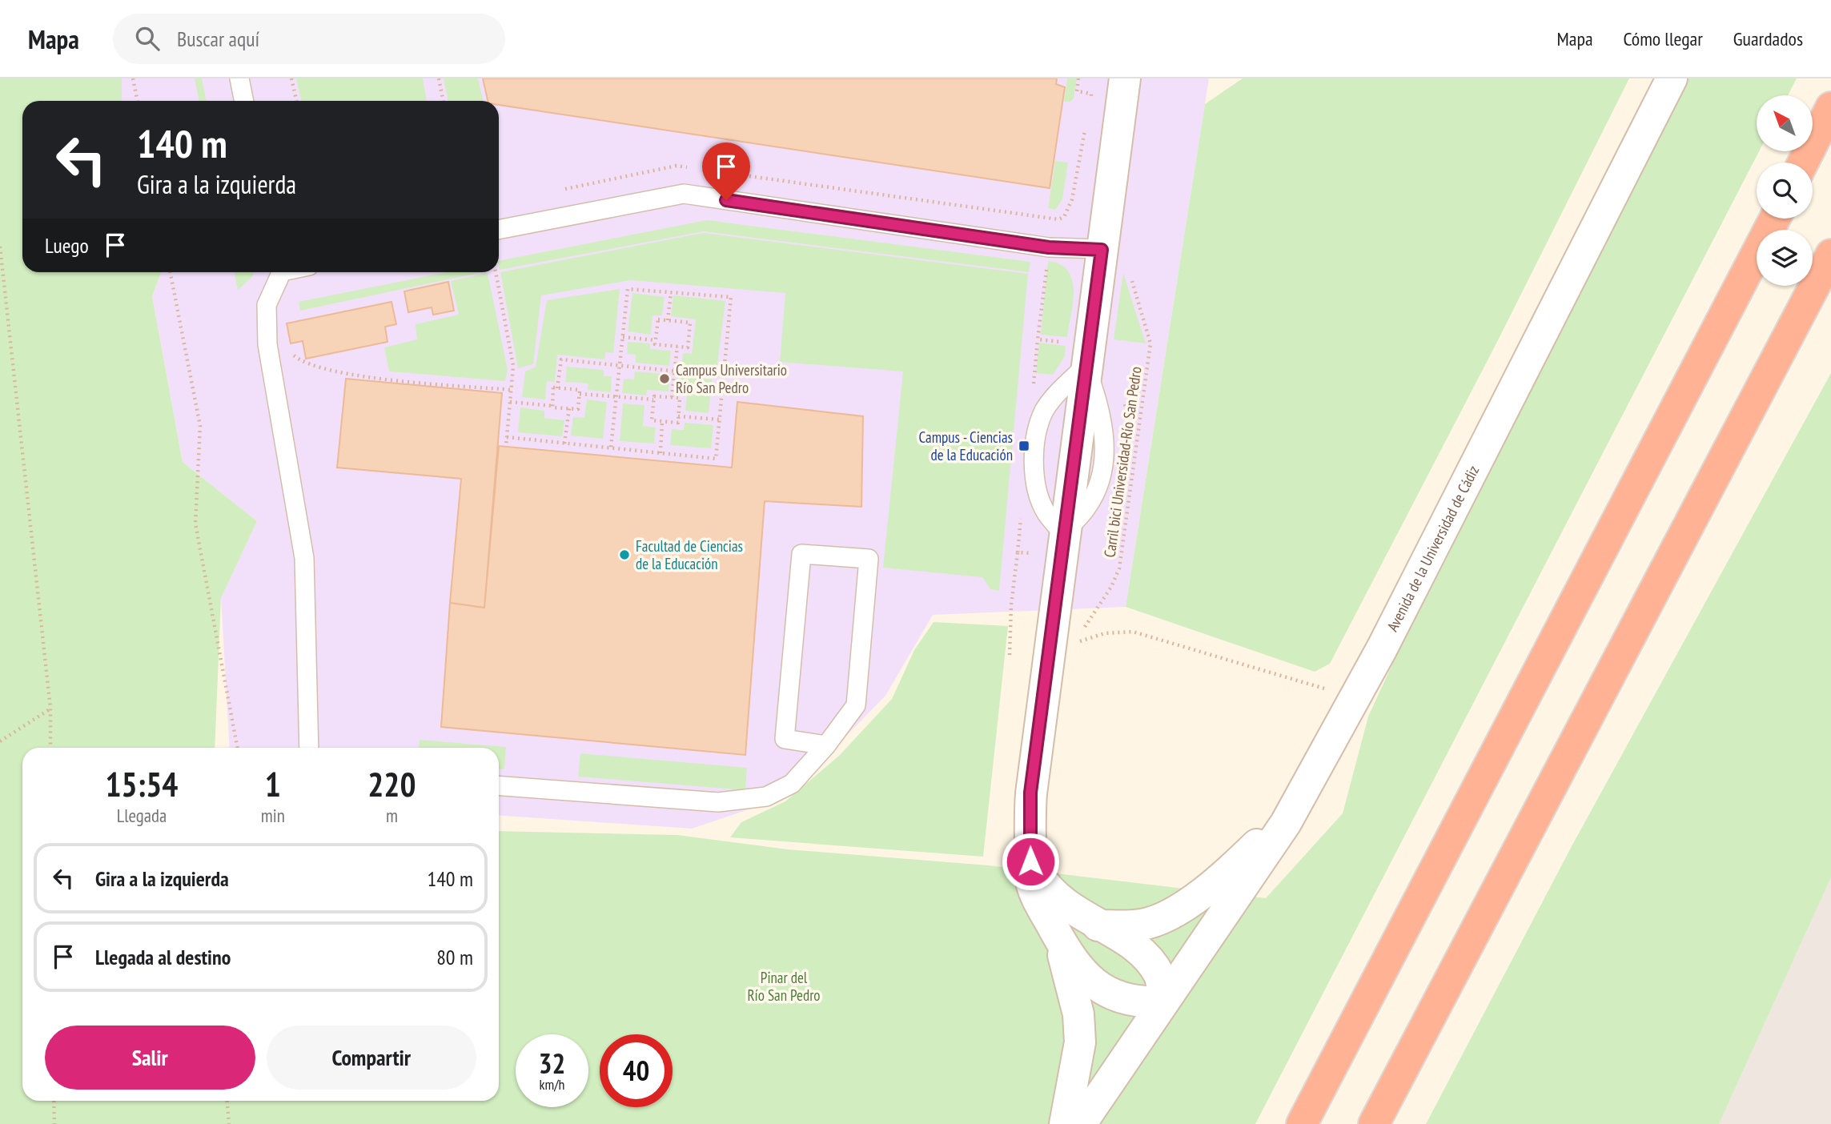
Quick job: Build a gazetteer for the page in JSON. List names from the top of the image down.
{
  "streets": {
    "street": ["Avenida de la Universidad de Cádiz"],
    "path": ["Carril bici Universidad-Río San Pedro"]
  },
  "crossings": [
    ["Carril bici Universidad-Río San Pedro", "Avenida de la Universidad de Cádiz"]
  ],
  "parks": ["Pinar del Río San Pedro"],
  "places": {
    "other": ["Campus Universitario Río San Pedro", "Facultad de Ciencias de la Educación"],
    "transit": ["Campus - Ciencias de la Educación"]
  },
  "north": "top left",
  "page": {
    "header": "Mapa",
    "search": "Buscar aquí",
    "nav": ["Mapa", "Cómo llegar", "Guardados"],
    "turn": ["140 m", "Gira a la izquierda"],
    "then": "Luego",
    "eta": [
      "15:54",
      "Llegada",
      "1",
      "min",
      "220",
      "m"
    ],
    "list": [
      {
        "name": "Gira a la izquierda",
        "value": "140 m"
      },
      {
        "name": "Llegada al destino",
        "value": "80 m"
      }
    ],
    "buttons": ["Salir", "Compartir"],
    "speed": "32 km/h",
    "limit": "40"
  }
}
